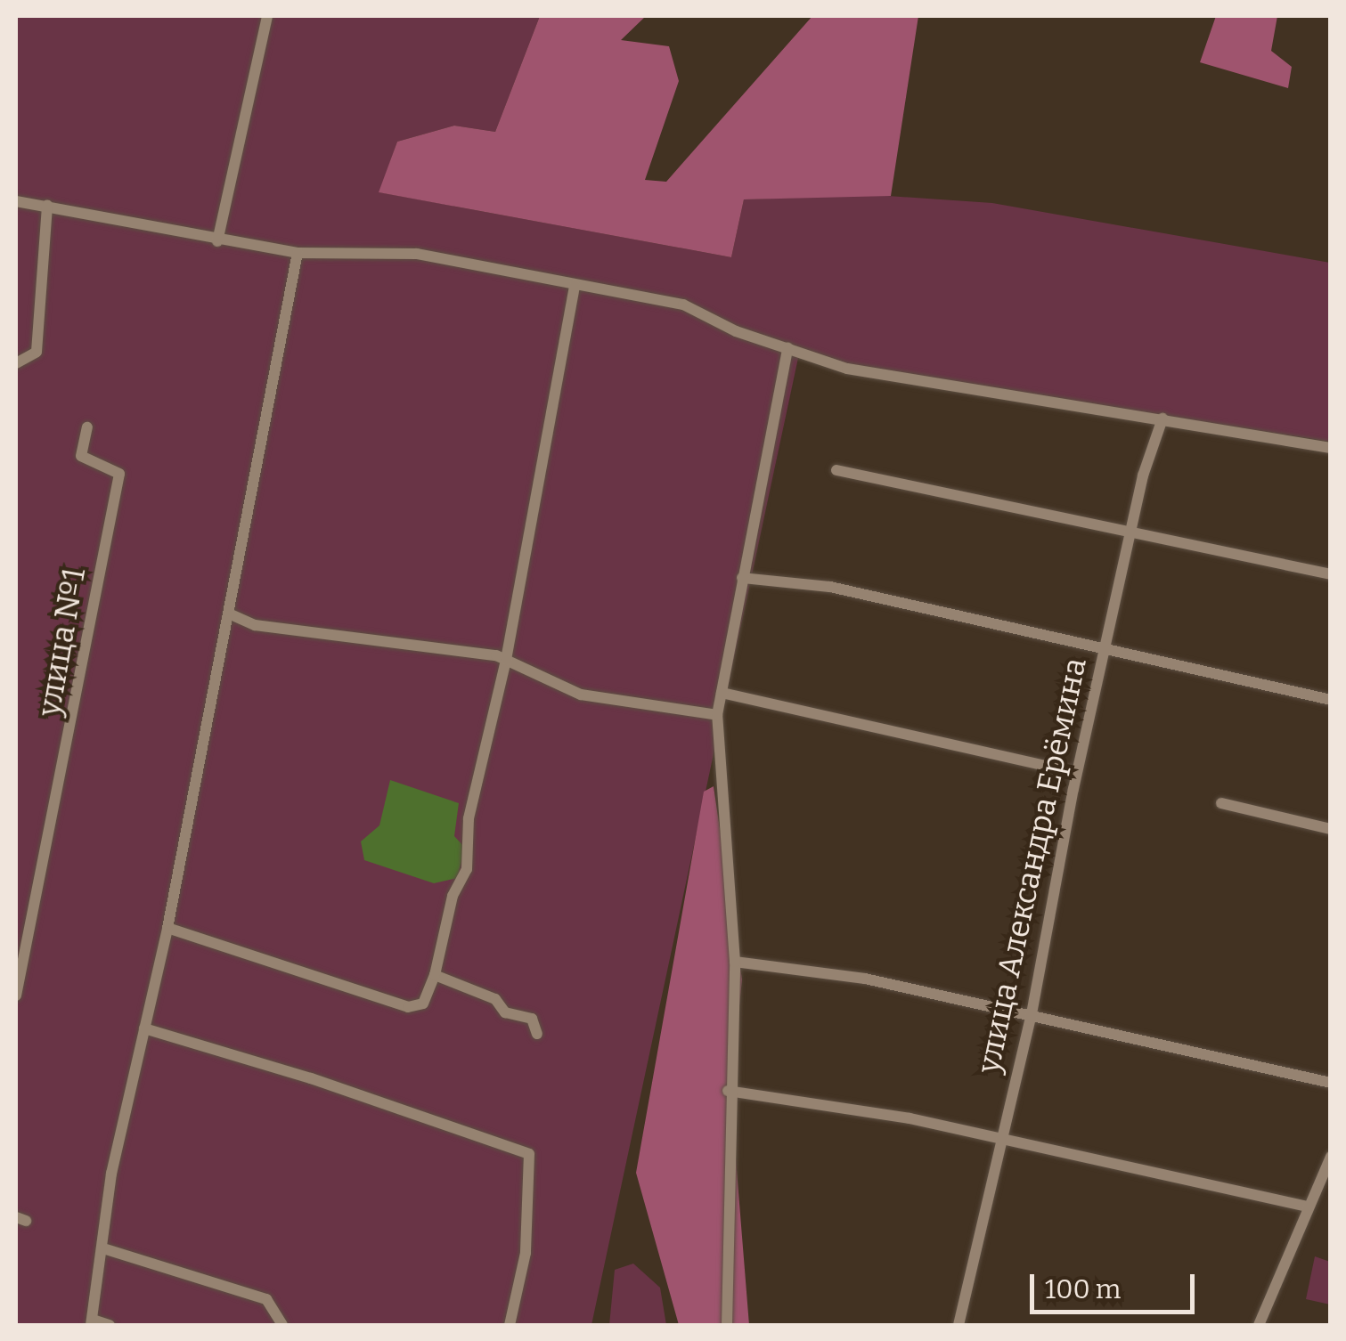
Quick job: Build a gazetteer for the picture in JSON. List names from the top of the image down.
{
  "streets": {
    "street": ["улица №1", "улица Александра Ерёмина"]
  },
  "scale_bar": "100 m"
}
